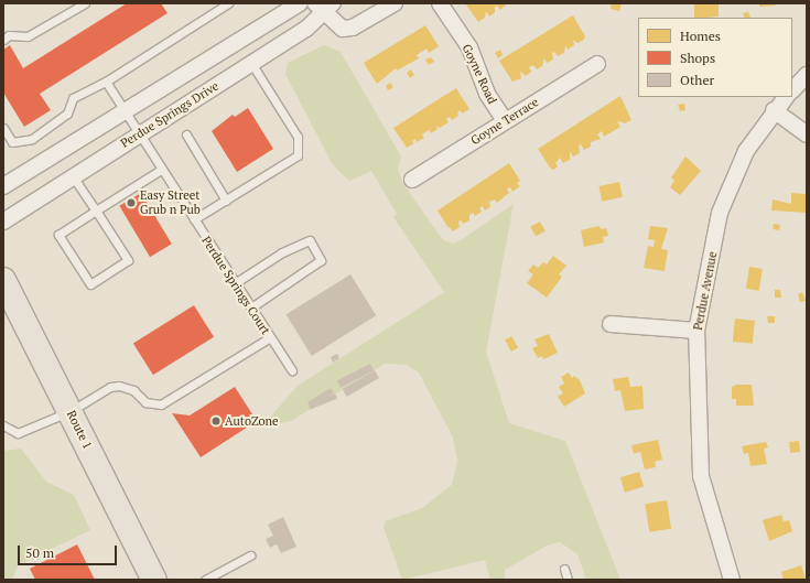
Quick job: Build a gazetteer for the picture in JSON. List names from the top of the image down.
{
  "streets": {
    "main road": ["Route 1"],
    "street": [
      "Goyne Road",
      "Perdue Springs Drive",
      "Goyne Terrace",
      "Perdue Avenue"
    ],
    "lane": ["Perdue Springs Court"]
  },
  "crossings": [
    ["Goyne Road", "Goyne Terrace"],
    ["Perdue Springs Drive", "Perdue Springs Court"]
  ],
  "places": ["Easy Street Grub n Pub", "AutoZone"],
  "legend": ["Homes", "Shops", "Other"],
  "scale_bar": "50 m"
}
